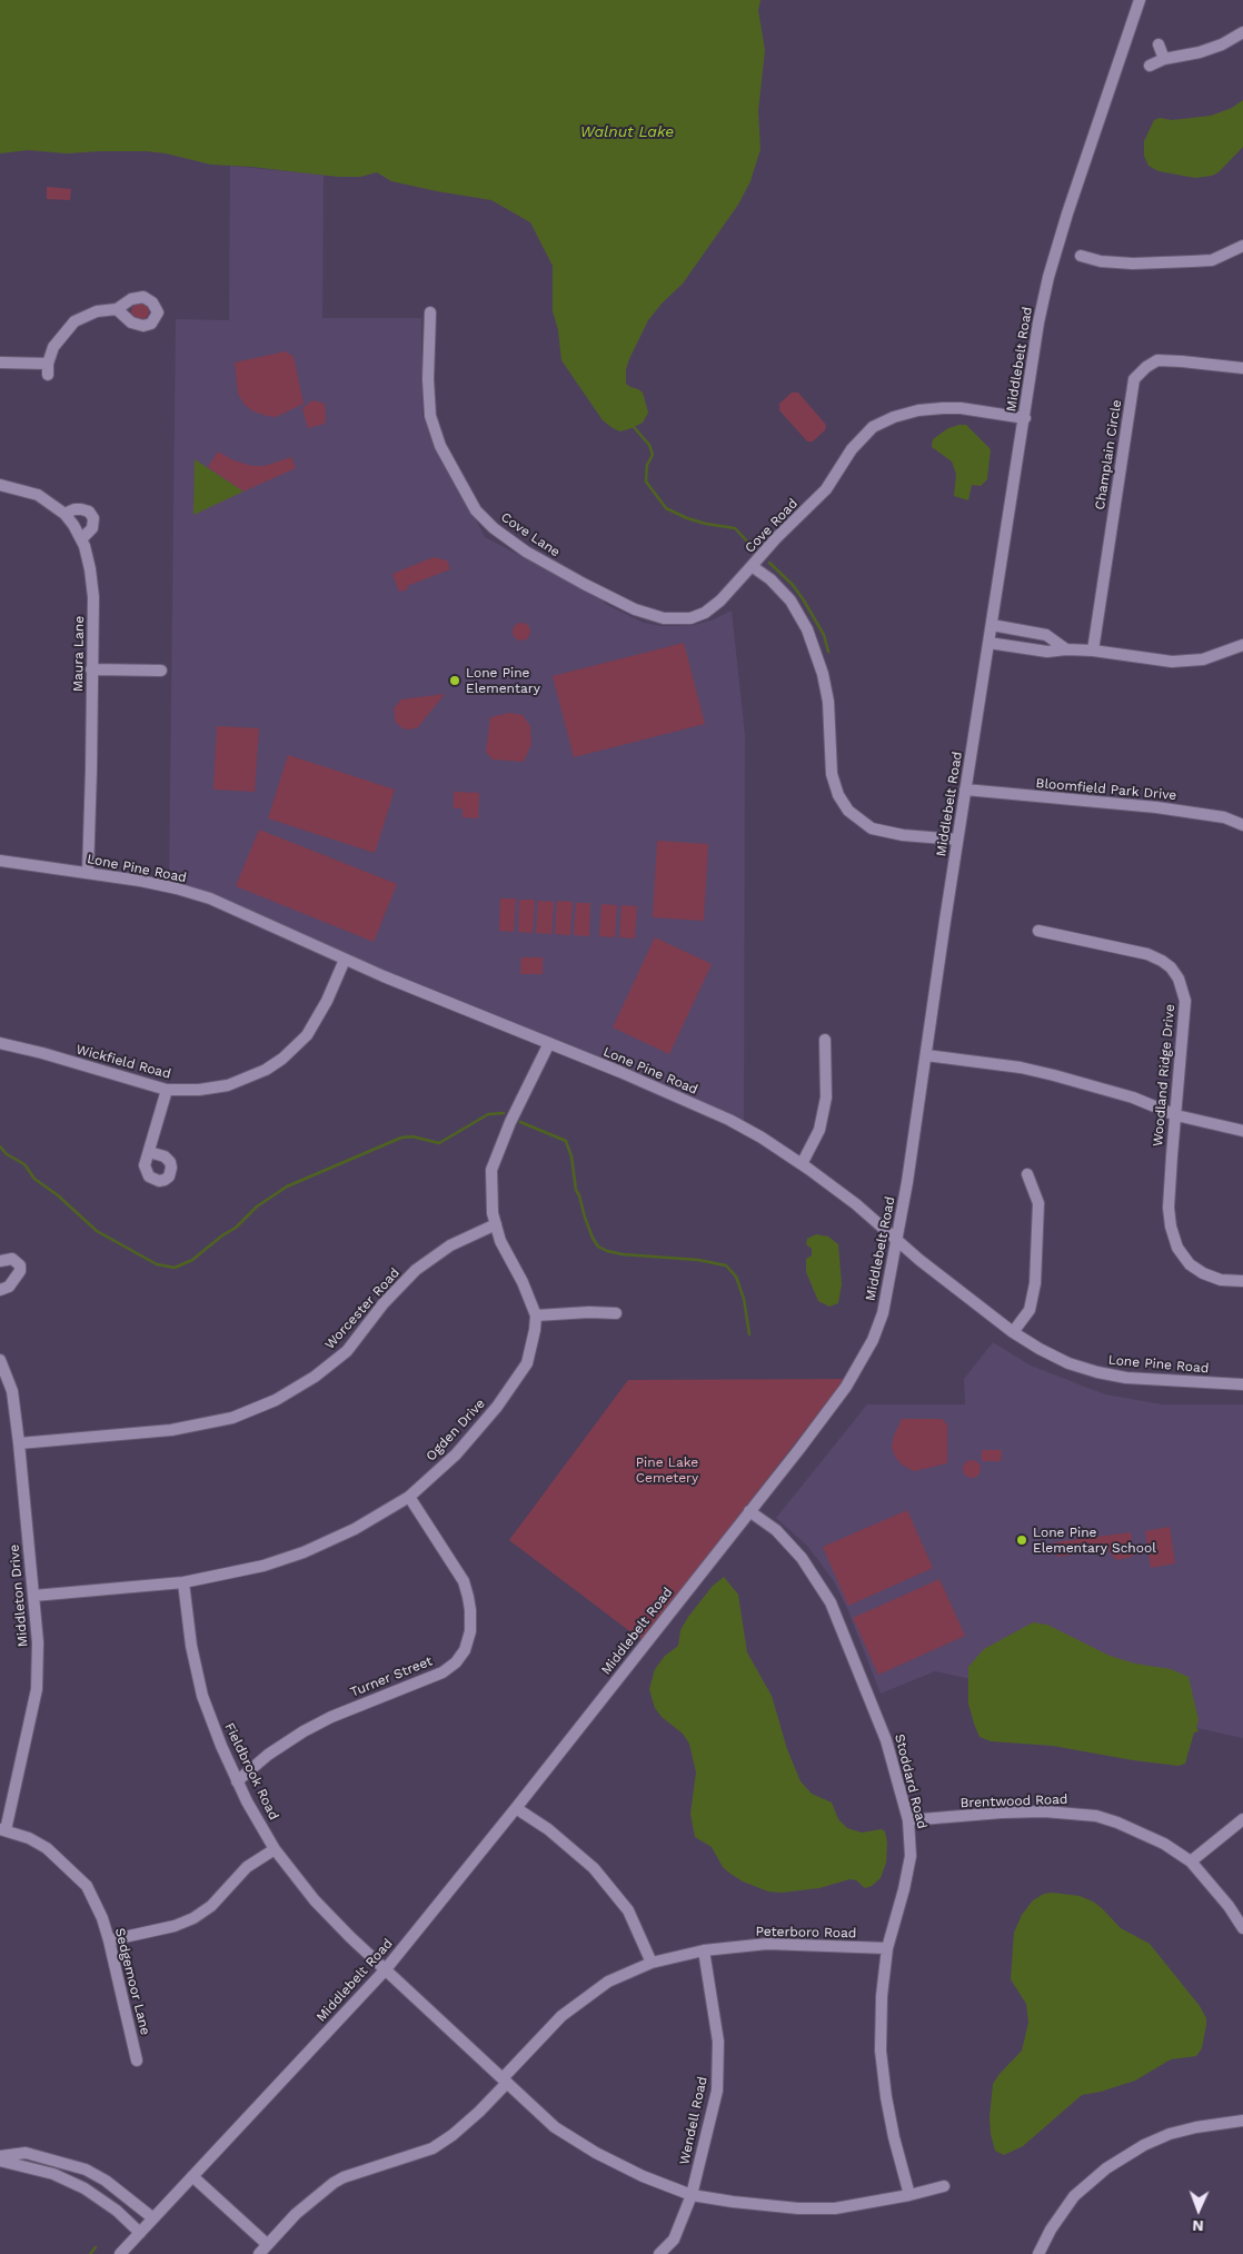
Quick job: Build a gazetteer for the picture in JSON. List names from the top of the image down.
{
  "streets": {
    "street": [
      "Middlebelt Road",
      "Champlain Circle",
      "Cove Road",
      "Cove Lane",
      "Maura Lane",
      "Bloomfield Park Drive",
      "Lone Pine Road",
      "Wickfield Road",
      "Woodland Ridge Drive",
      "Worcester Road",
      "Ogden Drive",
      "Middleton Drive",
      "Turner Street",
      "Fieldbrook Road",
      "Stoddard Road",
      "Brentwood Road",
      "Peterboro Road",
      "Sedgemoor Lane",
      "Wendell Road"
    ]
  },
  "crossings": [
    ["Middlebelt Road", "Cove Road"],
    ["Middlebelt Road", "Bloomfield Park Drive"],
    ["Middlebelt Road", "Lone Pine Road"],
    ["Middlebelt Road", "Fieldbrook Road"],
    ["Middlebelt Road", "Stoddard Road"],
    ["Cove Road", "Cove Lane"],
    ["Maura Lane", "Lone Pine Road"],
    ["Lone Pine Road", "Wickfield Road"],
    ["Worcester Road", "Middleton Drive"],
    ["Ogden Drive", "Middleton Drive"],
    ["Ogden Drive", "Turner Street"],
    ["Ogden Drive", "Fieldbrook Road"],
    ["Middleton Drive", "Sedgemoor Lane"],
    ["Turner Street", "Fieldbrook Road"],
    ["Fieldbrook Road", "Stoddard Road"],
    ["Fieldbrook Road", "Peterboro Road"],
    ["Fieldbrook Road", "Wendell Road"],
    ["Stoddard Road", "Brentwood Road"],
    ["Stoddard Road", "Peterboro Road"],
    ["Peterboro Road", "Wendell Road"]
  ],
  "water": ["Walnut Lake"],
  "parks": ["Pine Lake Cemetery"],
  "places": ["Lone Pine Elementary", "Lone Pine Elementary School"],
  "north": "bottom"
}
